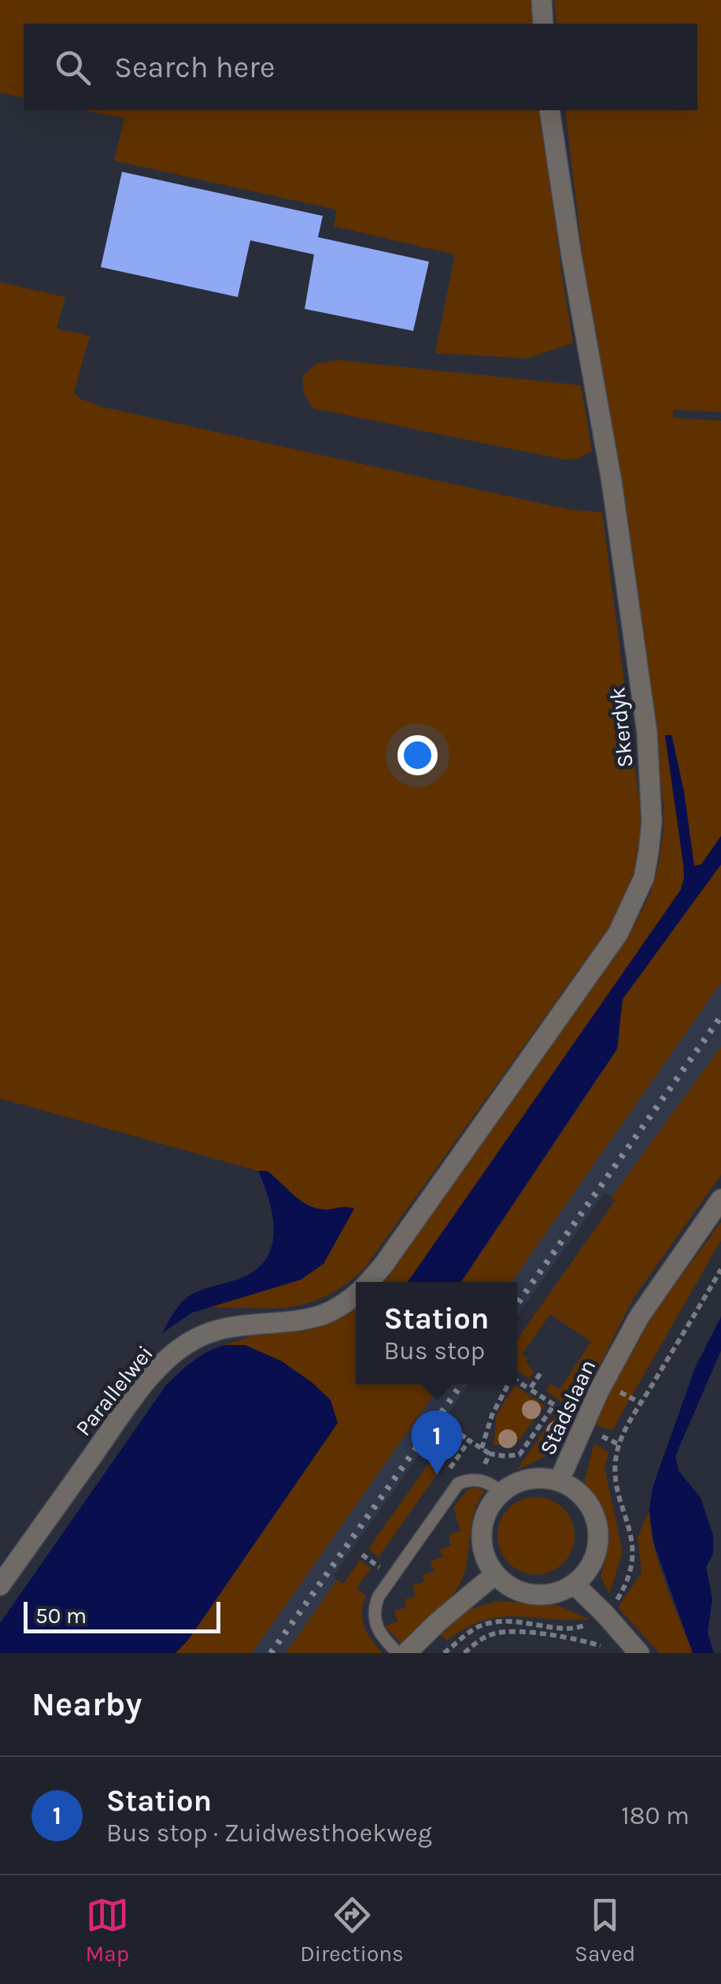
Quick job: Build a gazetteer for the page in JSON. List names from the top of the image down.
{
  "streets": {
    "street": ["Skerdyk", "Parallelwei", "Stadslaan"]
  },
  "crossings": [
    ["Skerdyk", "Parallelwei"]
  ],
  "scale_bar": "50 m",
  "page": {
    "search": "Search here",
    "popup": ["Station", "Bus stop"],
    "pins": "1",
    "scale": "50 m",
    "heading": "Nearby",
    "list": [
      {
        "mark": "1",
        "name": "Station",
        "note": "Bus stop · Zuidwesthoekweg",
        "value": "180 m"
      }
    ],
    "nav": ["Map", "Directions", "Saved"]
  }
}
